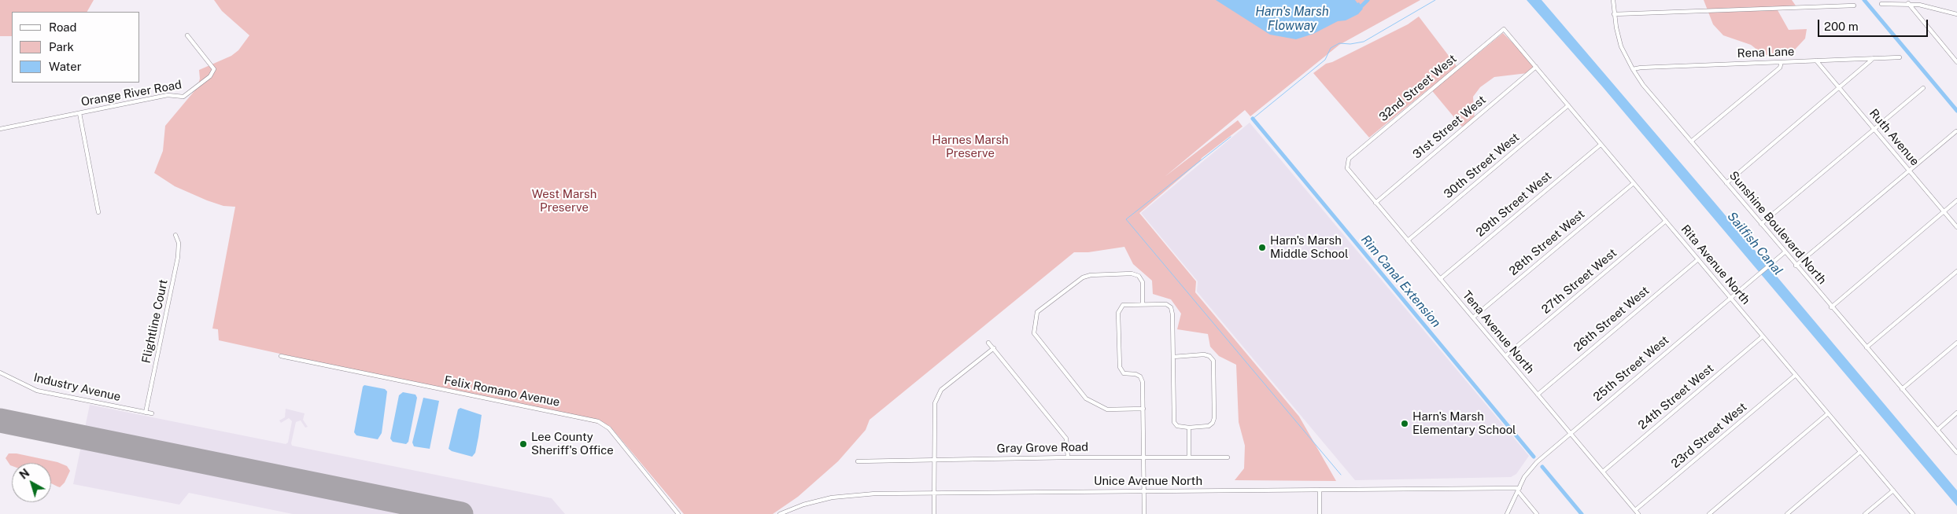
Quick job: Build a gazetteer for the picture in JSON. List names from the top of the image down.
{
  "streets": {
    "street": [
      "Rena Lane",
      "32nd Street West",
      "Orange River Road",
      "31st Street West",
      "Ruth Avenue",
      "30th Street West",
      "29th Street West",
      "Sunshine Boulevard North",
      "28th Street West",
      "Rita Avenue North",
      "27th Street West",
      "26th Street West",
      "Flightline Court",
      "Tena Avenue North",
      "25th Street West",
      "Industry Avenue",
      "Felix Romano Avenue",
      "24th Street West",
      "23rd Street West",
      "Gray Grove Road",
      "Unice Avenue North"
    ]
  },
  "crossings": [
    ["Rena Lane", "Ruth Avenue"],
    ["Rena Lane", "Sunshine Boulevard North"],
    ["32nd Street West", "Rita Avenue North"],
    ["32nd Street West", "Tena Avenue North"],
    ["31st Street West", "Rita Avenue North"],
    ["31st Street West", "Tena Avenue North"],
    ["30th Street West", "Rita Avenue North"],
    ["30th Street West", "Tena Avenue North"],
    ["29th Street West", "Rita Avenue North"],
    ["29th Street West", "Tena Avenue North"],
    ["Sunshine Boulevard North", "25th Street West"],
    ["28th Street West", "Rita Avenue North"],
    ["28th Street West", "Tena Avenue North"],
    ["Rita Avenue North", "27th Street West"],
    ["Rita Avenue North", "26th Street West"],
    ["Rita Avenue North", "25th Street West"],
    ["Rita Avenue North", "24th Street West"],
    ["Rita Avenue North", "23rd Street West"],
    ["27th Street West", "Tena Avenue North"],
    ["26th Street West", "Tena Avenue North"],
    ["Flightline Court", "Industry Avenue"],
    ["Tena Avenue North", "25th Street West"],
    ["Tena Avenue North", "24th Street West"],
    ["Tena Avenue North", "23rd Street West"],
    ["25th Street West", "Unice Avenue North"]
  ],
  "water": ["Harn's Marsh Flowway", "Sailfish Canal", "Rim Canal Extension"],
  "parks": ["Harnes Marsh Preserve", "West Marsh Preserve"],
  "places": ["Harn's Marsh Middle School", "Harn's Marsh Elementary School", "Lee County Sheriff's Office"],
  "legend": ["Road", "Park", "Water"],
  "scale_bar": "200 m",
  "north": "top left"
}
